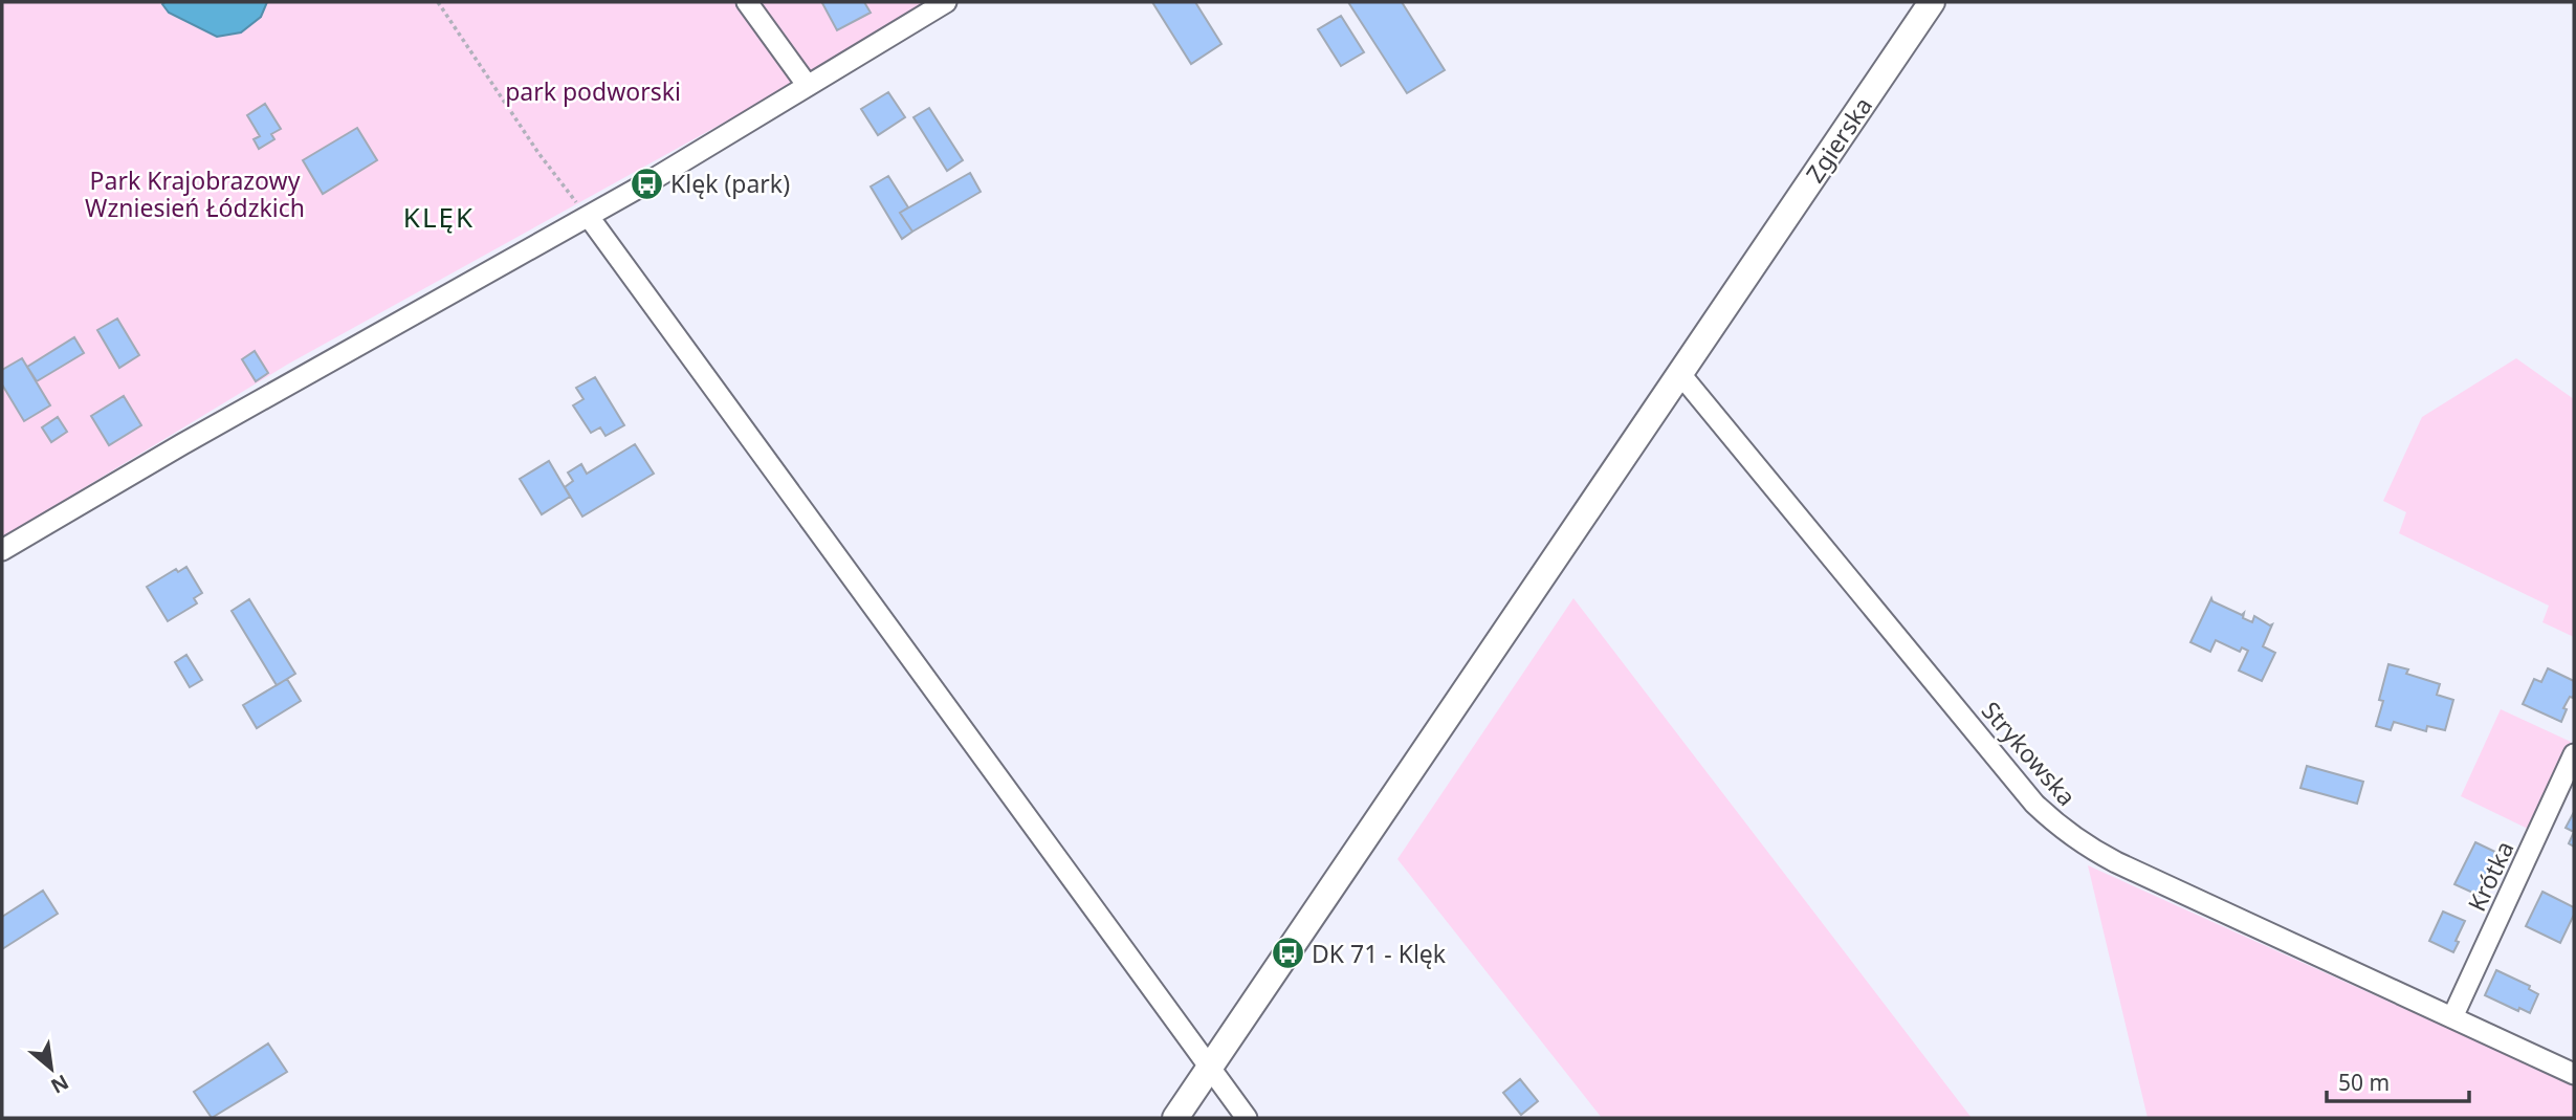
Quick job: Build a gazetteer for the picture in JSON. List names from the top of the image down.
{
  "streets": {
    "main road": ["Zgierska"],
    "street": ["Strykowska", "Krótka"]
  },
  "crossings": [
    ["Zgierska", "Strykowska"],
    ["Strykowska", "Krótka"]
  ],
  "districts": ["KLĘK"],
  "parks": ["park podworski", "Park Krajobrazowy Wzniesień Łódzkich"],
  "places": {
    "bus stop": ["Klęk (park)", "DK 71 - Klęk"]
  },
  "scale_bar": "50 m",
  "north": "bottom right"
}
